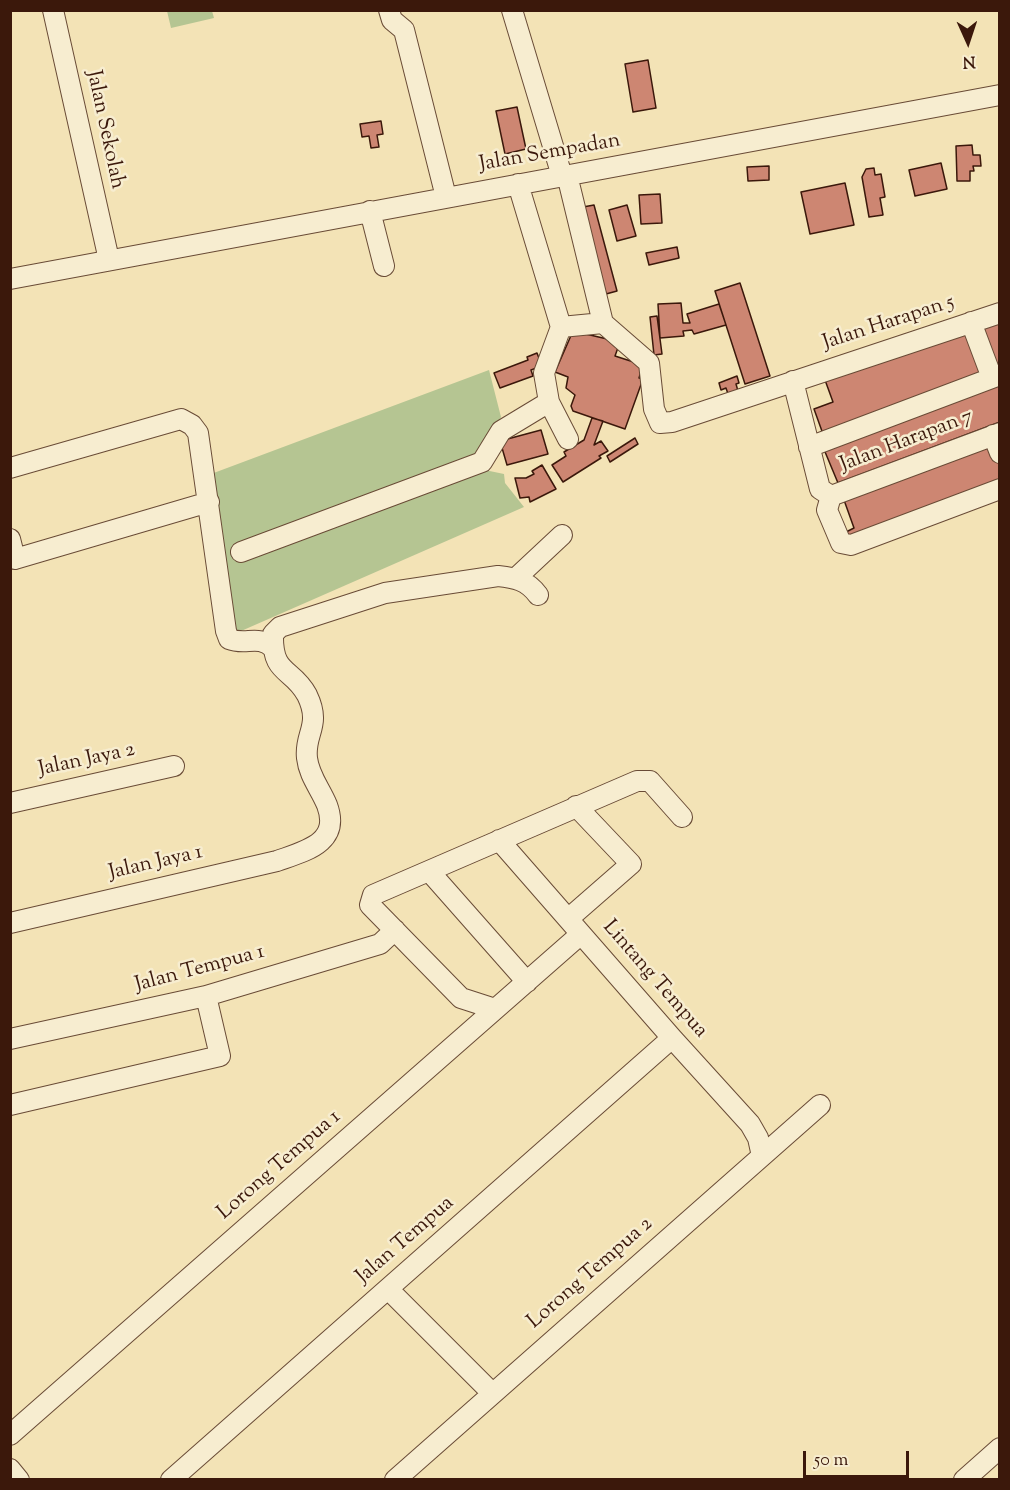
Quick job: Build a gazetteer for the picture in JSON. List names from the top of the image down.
{
  "streets": {
    "street": [
      "Jalan Sekolah",
      "Jalan Sempadan",
      "Jalan Harapan 5",
      "Jalan Harapan 7",
      "Jalan Jaya 2",
      "Jalan Jaya 1",
      "Jalan Tempua 1",
      "Lintang Tempua",
      "Lorong Tempua 1",
      "Jalan Tempua",
      "Lorong Tempua 2"
    ]
  },
  "crossings": [
    ["Jalan Sekolah", "Jalan Sempadan"],
    ["Lintang Tempua", "Lorong Tempua 1"],
    ["Lintang Tempua", "Jalan Tempua"],
    ["Lintang Tempua", "Lorong Tempua 2"]
  ],
  "scale_bar": "50 m",
  "north": "bottom"
}
